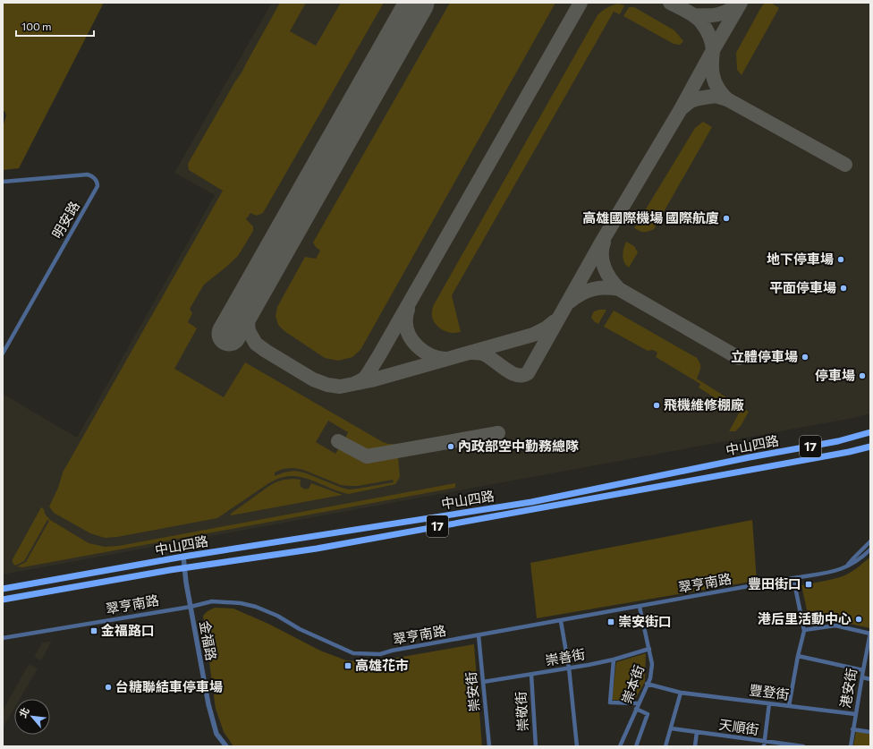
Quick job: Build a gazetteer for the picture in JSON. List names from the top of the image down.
{
  "streets": {
    "main road": ["中山四路", "17"],
    "street": [
      "明安路",
      "翠亨南路",
      "金福路",
      "崇善街",
      "崇本街",
      "港安街",
      "崇安街",
      "豐登街",
      "崇敬街",
      "天順街"
    ]
  },
  "crossings": [
    ["中山四路", "金福路"],
    ["翠亨南路", "金福路"],
    ["翠亨南路", "崇本街"],
    ["翠亨南路", "崇安街"],
    ["崇善街", "崇本街"],
    ["崇善街", "崇安街"],
    ["崇善街", "崇敬街"],
    ["崇本街", "豐登街"],
    ["港安街", "豐登街"]
  ],
  "places": {
    "other": [
      "高雄國際機場 國際航廈",
      "地下停車場",
      "平面停車場",
      "立體停車場",
      "停車場",
      "飛機維修棚廠",
      "內政部空中勤務總隊",
      "港后里活動中心",
      "台糖聯結車停車場"
    ],
    "transit": [
      "豐田街口",
      "崇安街口",
      "金福路口",
      "高雄花市"
    ]
  },
  "scale_bar": "100 m",
  "north": "top left"
}
